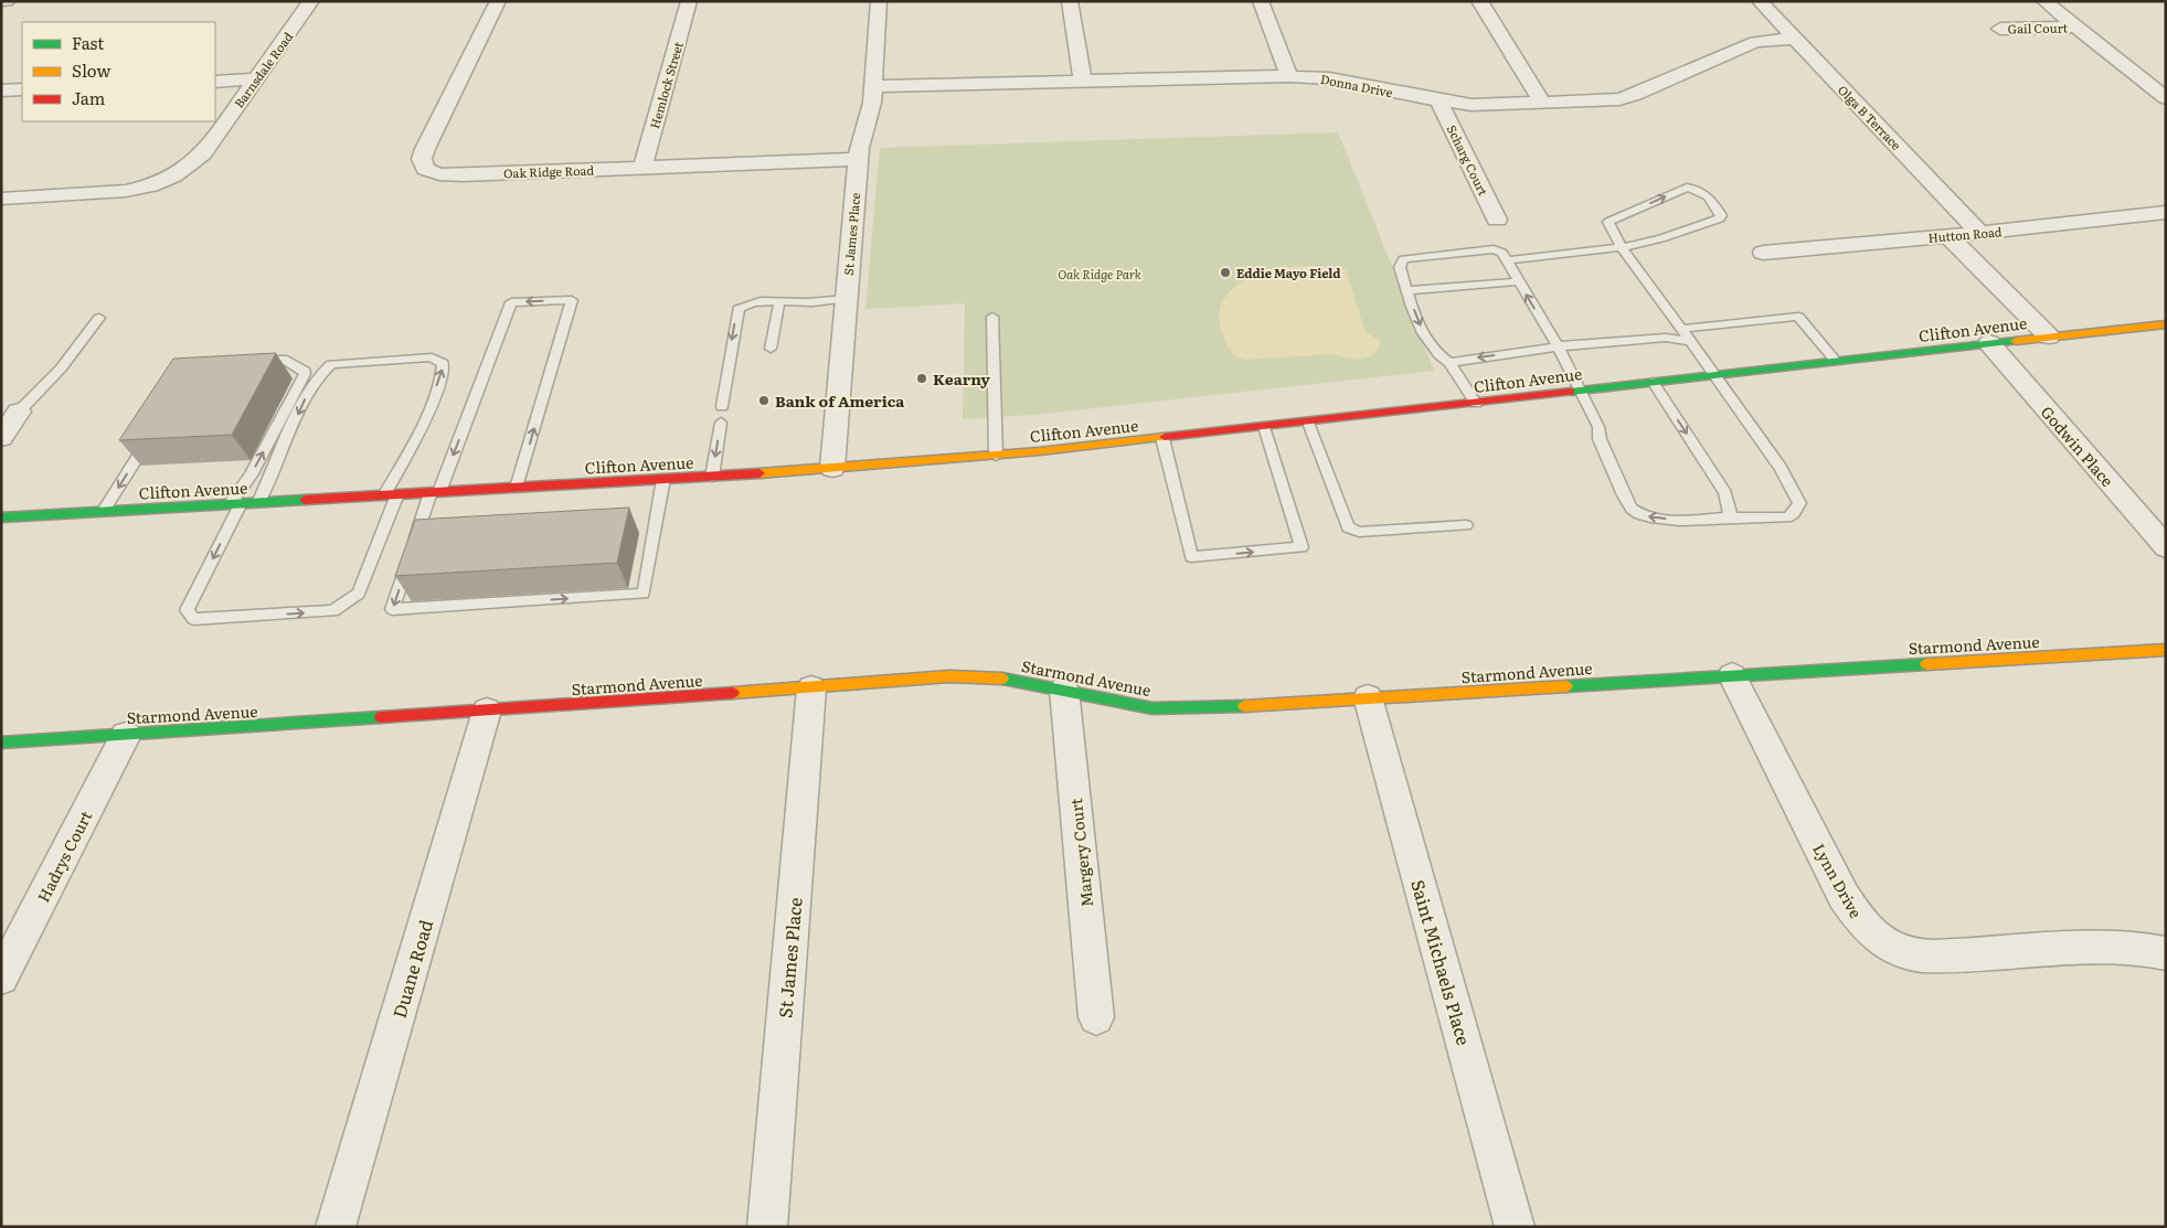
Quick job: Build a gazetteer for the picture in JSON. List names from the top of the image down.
{
  "streets": {
    "main road": ["Clifton Avenue", "Starmond Avenue"],
    "street": [
      "Gail Court",
      "Barnsdale Road",
      "Hemlock Street",
      "Donna Drive",
      "Olga B Terrace",
      "Scharg Court",
      "Oak Ridge Road",
      "St James Place",
      "Hutton Road",
      "Godwin Place",
      "Margery Court",
      "Hadrys Court",
      "Lynn Drive",
      "Saint Michaels Place",
      "Duane Road"
    ]
  },
  "crossings": [
    ["Hemlock Street", "Oak Ridge Road"],
    ["Donna Drive", "Olga B Terrace"],
    ["Donna Drive", "Scharg Court"],
    ["Donna Drive", "St James Place"],
    ["Olga B Terrace", "Hutton Road"],
    ["Oak Ridge Road", "St James Place"],
    ["St James Place", "Clifton Avenue"],
    ["St James Place", "Starmond Avenue"],
    ["Clifton Avenue", "Godwin Place"],
    ["Starmond Avenue", "Margery Court"],
    ["Starmond Avenue", "Hadrys Court"],
    ["Starmond Avenue", "Lynn Drive"],
    ["Starmond Avenue", "Saint Michaels Place"],
    ["Starmond Avenue", "Duane Road"]
  ],
  "parks": ["Oak Ridge Park"],
  "places": ["Eddie Mayo Field", "Kearny", "Bank of America"],
  "legend": ["Fast", "Slow", "Jam"]
}
